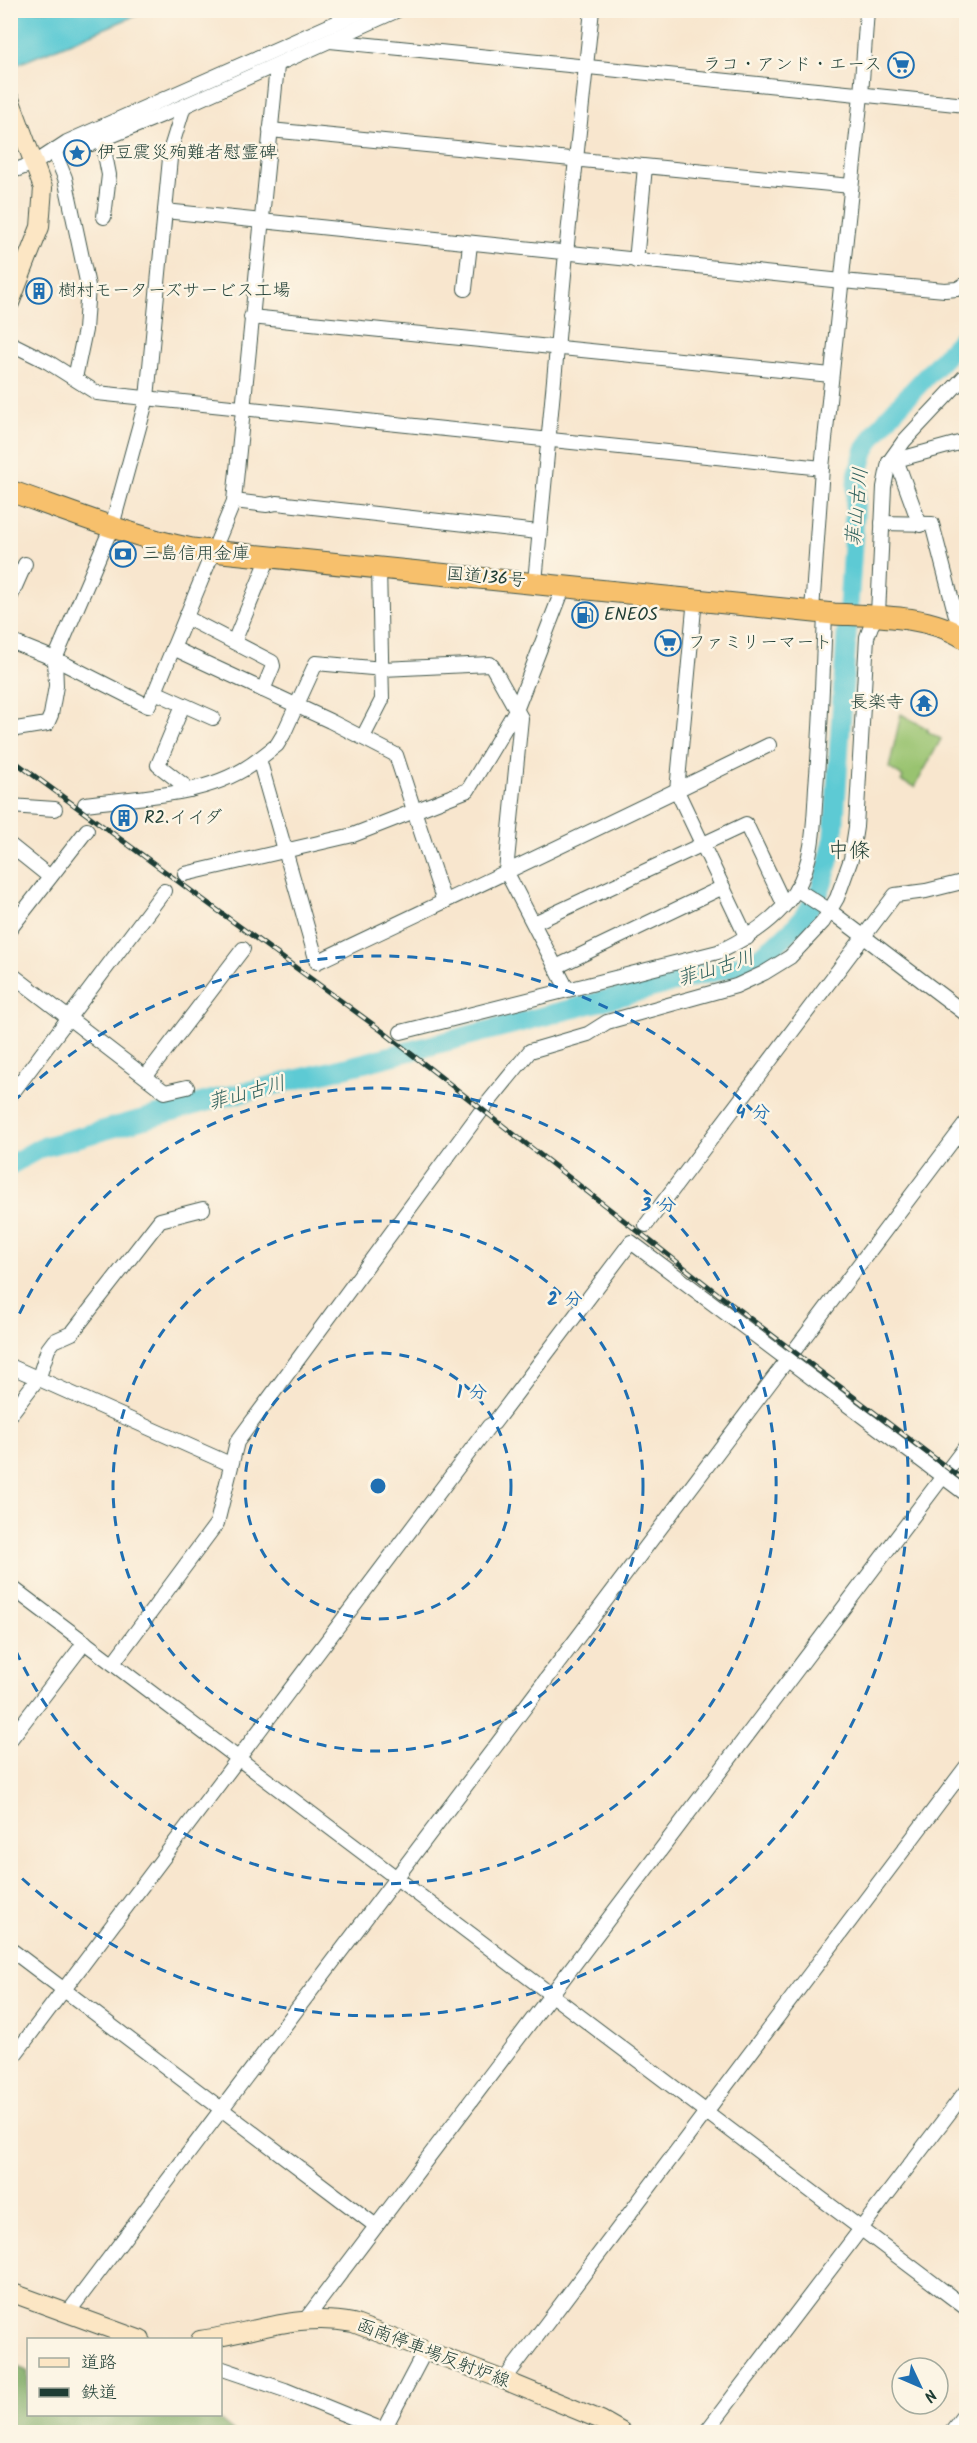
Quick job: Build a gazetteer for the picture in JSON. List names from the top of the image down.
{
  "streets": {
    "highway": ["国道136号"],
    "main road": ["函南停車場反射炉線"]
  },
  "districts": ["中條"],
  "water": ["菲山古川"],
  "places": {
    "supermarket": ["ラコ・アンド・エース", "ファミリーマート"],
    "place": ["伊豆震災殉難者慰霊碑"],
    "building": ["樹村モーターズサービス工場", "R2.イイダ"],
    "bank": ["三島信用金庫"],
    "fuel station": ["ENEOS"],
    "temple": ["長楽寺"]
  },
  "legend": ["道路", "鉄道"],
  "north": "bottom right",
  "rings": [
    "4 分",
    "3 分",
    "2 分",
    "1 分"
  ]
}
